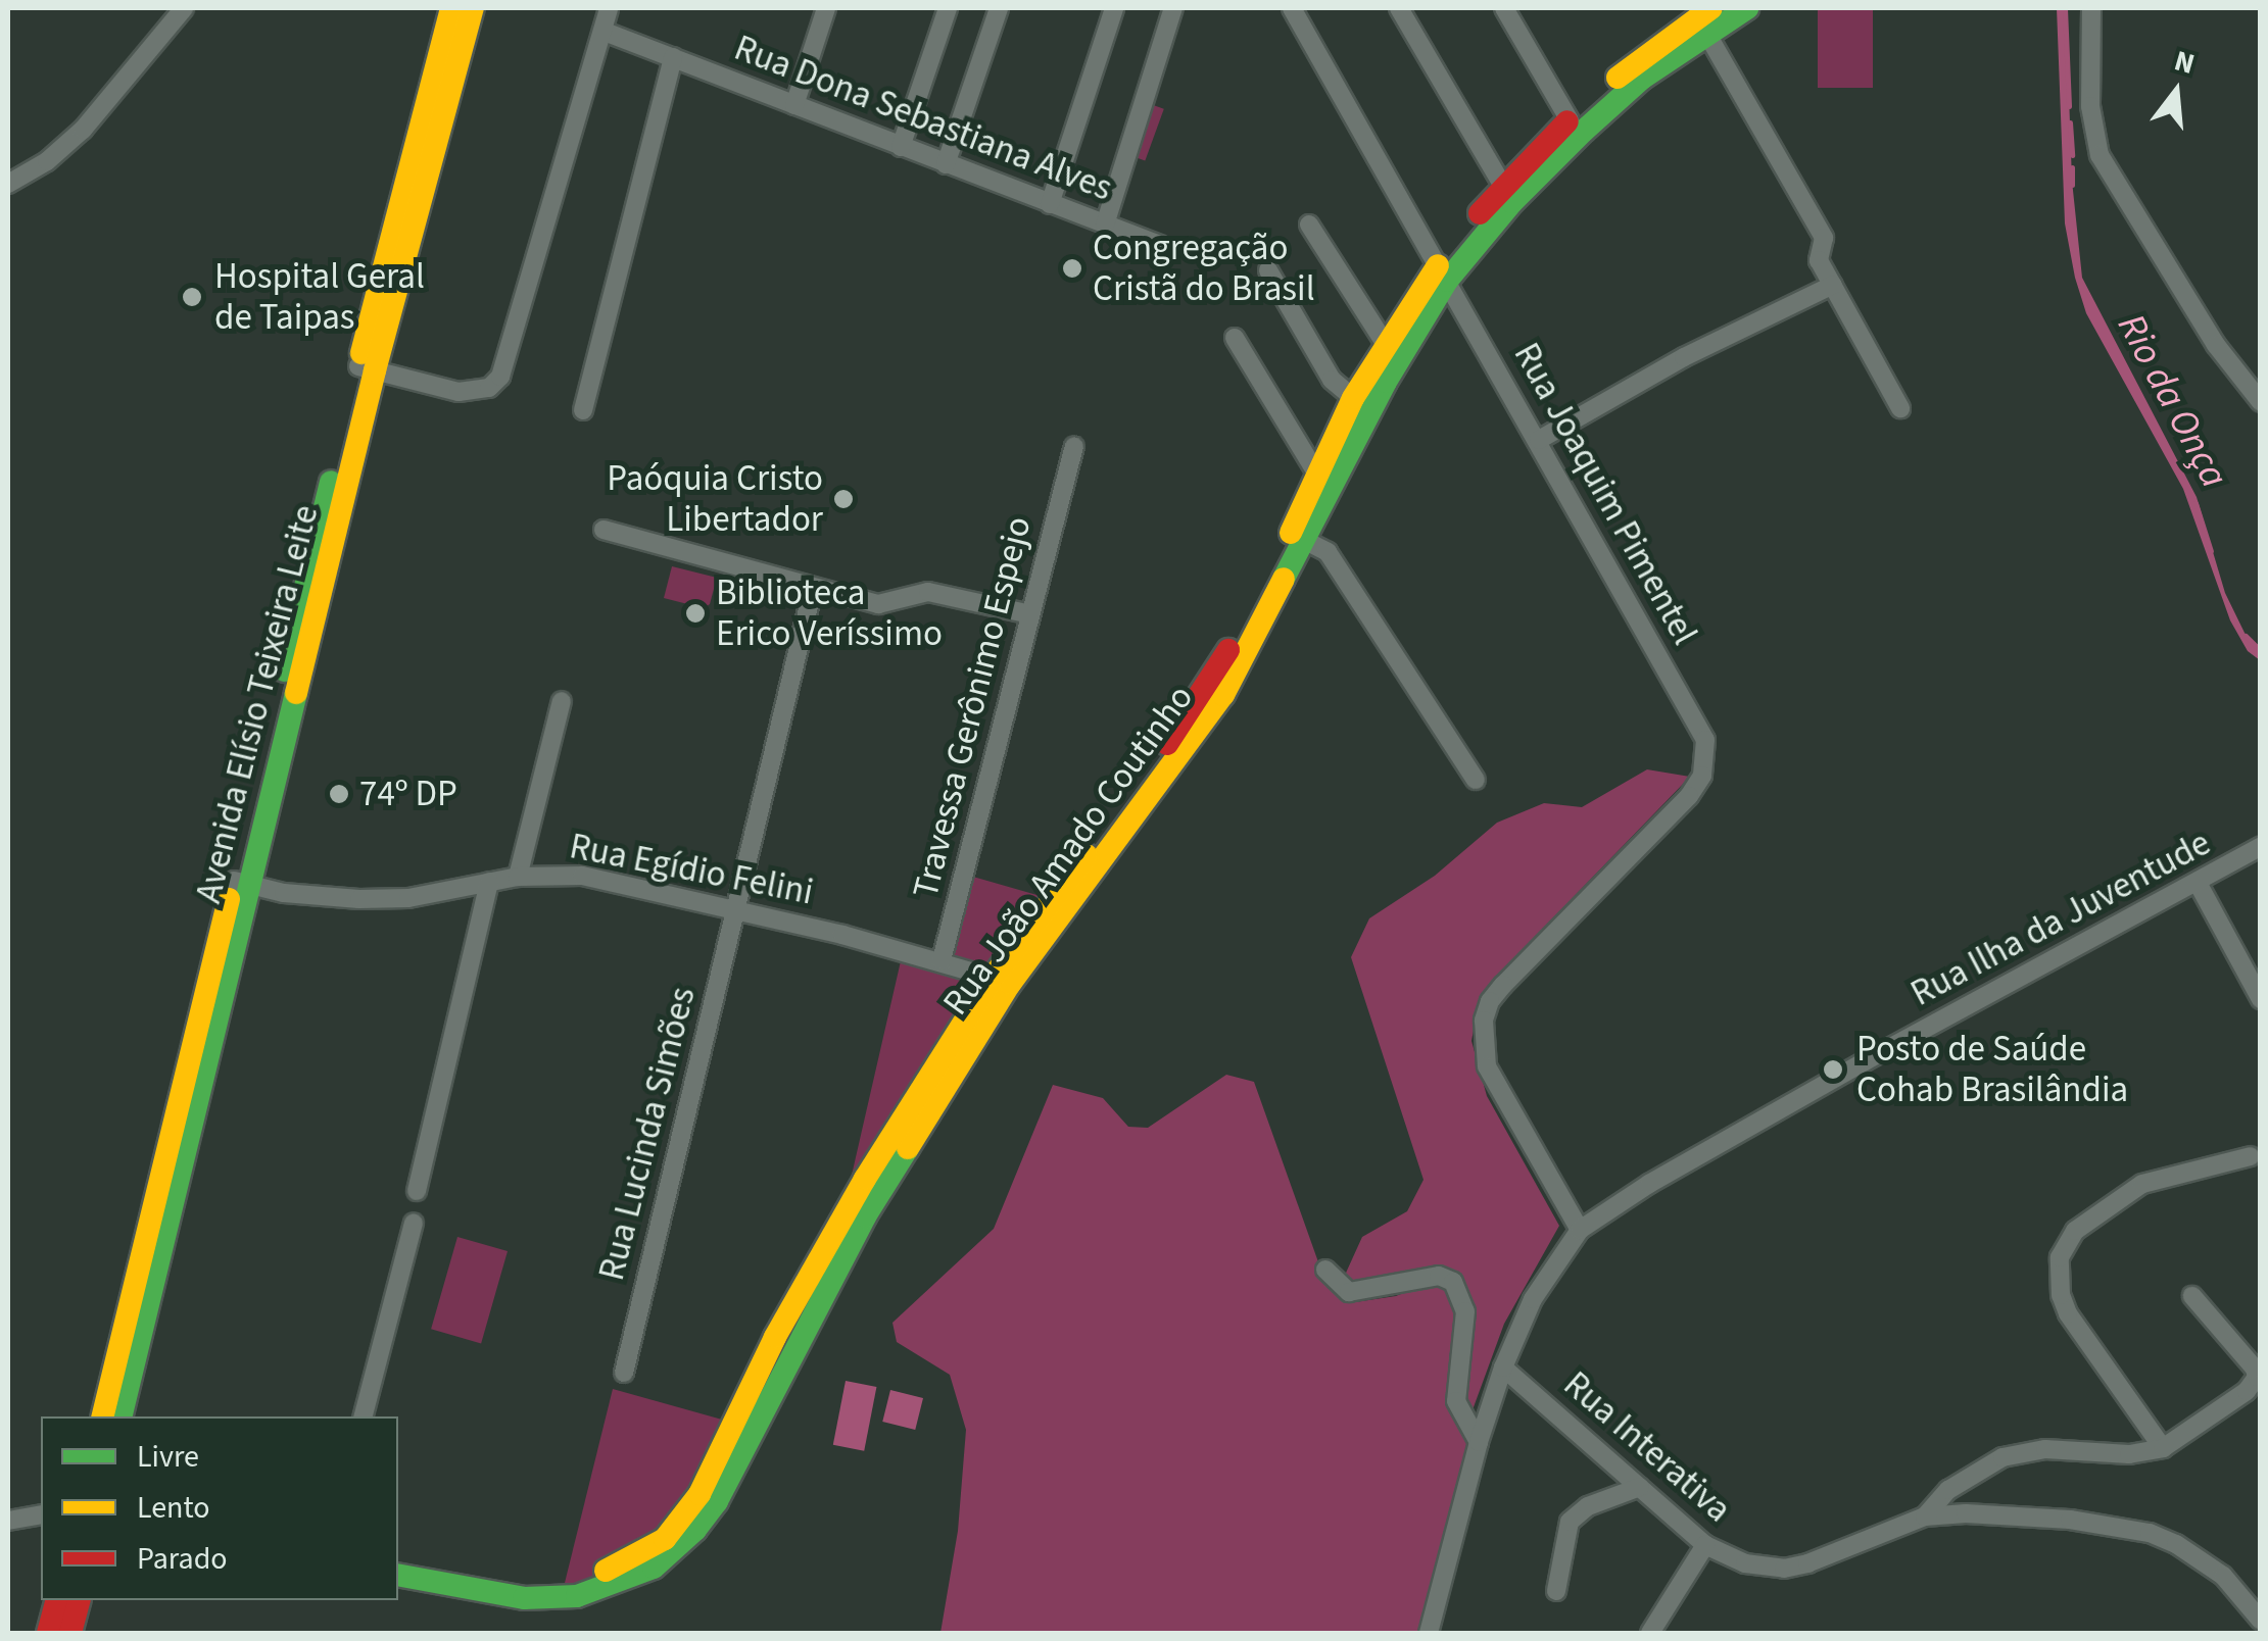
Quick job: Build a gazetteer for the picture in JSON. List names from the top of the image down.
{
  "streets": {
    "street": [
      "Rua Dona Sebastiana Alves",
      "Rua Joaquim Pimentel",
      "Avenida Elísio Teixeira Leite",
      "Travessa Gerônimo Espejo",
      "Rua João Amado Coutinho",
      "Rua Egídio Felini",
      "Rua Ilha da Juventude",
      "Rua Lucinda Simões",
      "Rua Interativa"
    ]
  },
  "crossings": [
    ["Rua Joaquim Pimentel", "Rua João Amado Coutinho"],
    ["Rua Joaquim Pimentel", "Rua Ilha da Juventude"],
    ["Avenida Elísio Teixeira Leite", "Rua Egídio Felini"],
    ["Travessa Gerônimo Espejo", "Rua Egídio Felini"],
    ["Rua João Amado Coutinho", "Rua Egídio Felini"],
    ["Rua Egídio Felini", "Rua Lucinda Simões"],
    ["Rua Ilha da Juventude", "Rua Interativa"]
  ],
  "water": ["Rio da Onça"],
  "places": [
    "Congregação Cristã do Brasil",
    "Hospital Geral de Taipas",
    "Paóquia Cristo Libertador",
    "Biblioteca Erico Veríssimo",
    "74º DP",
    "Posto de Saúde Cohab Brasilândia"
  ],
  "legend": ["Livre", "Lento", "Parado"],
  "north": "top"
}
